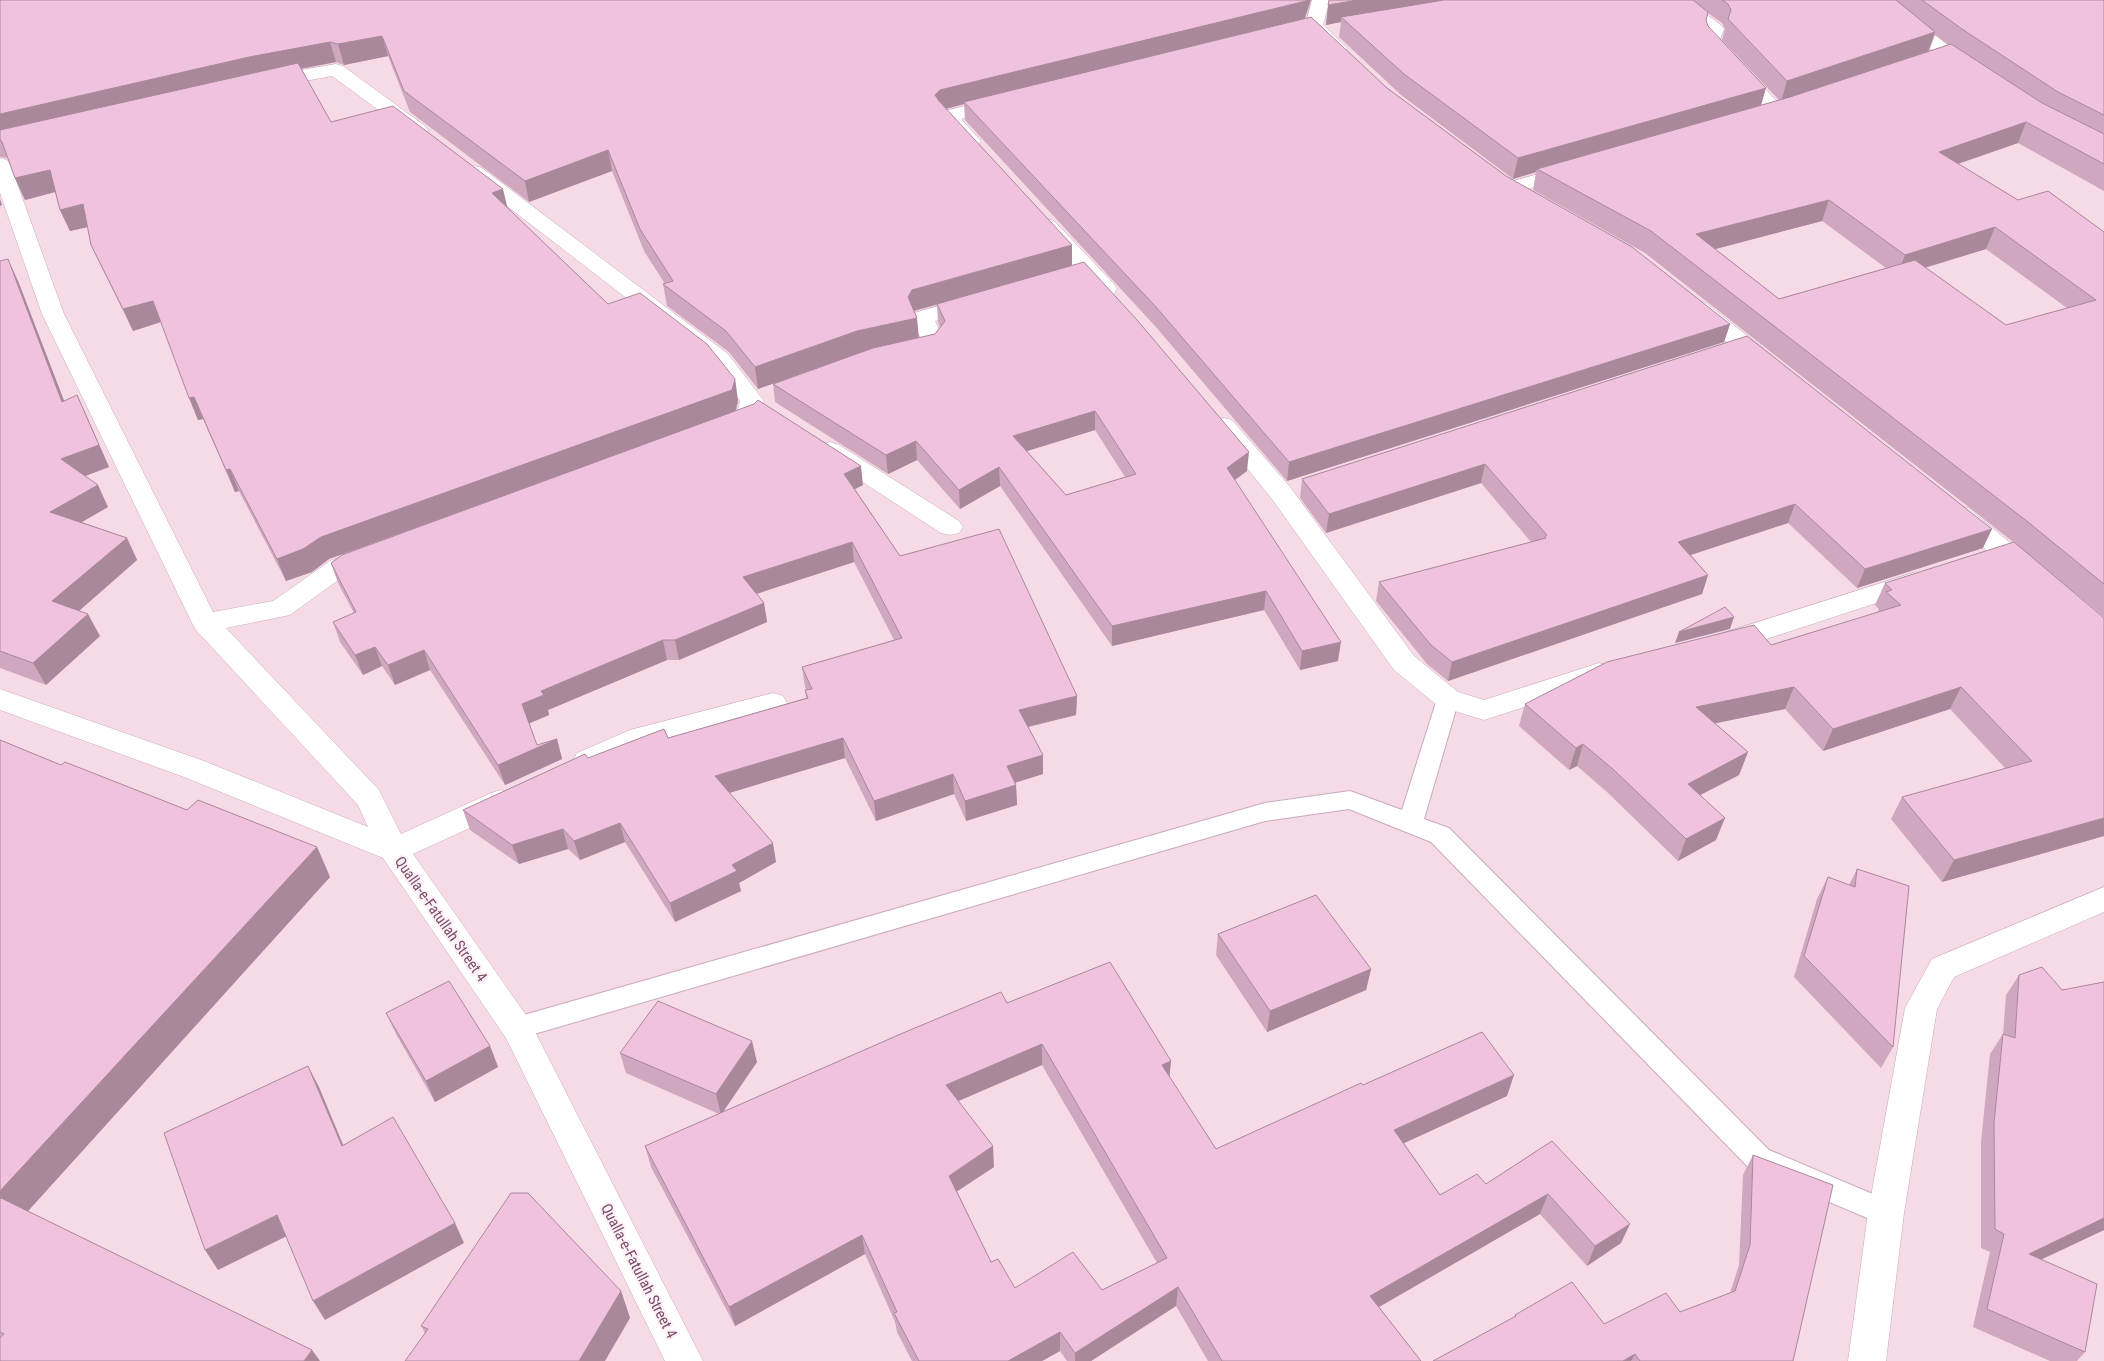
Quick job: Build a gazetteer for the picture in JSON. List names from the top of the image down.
{
  "streets": {
    "street": ["Qualla-e-Fatullah Street 4"]
  }
}
